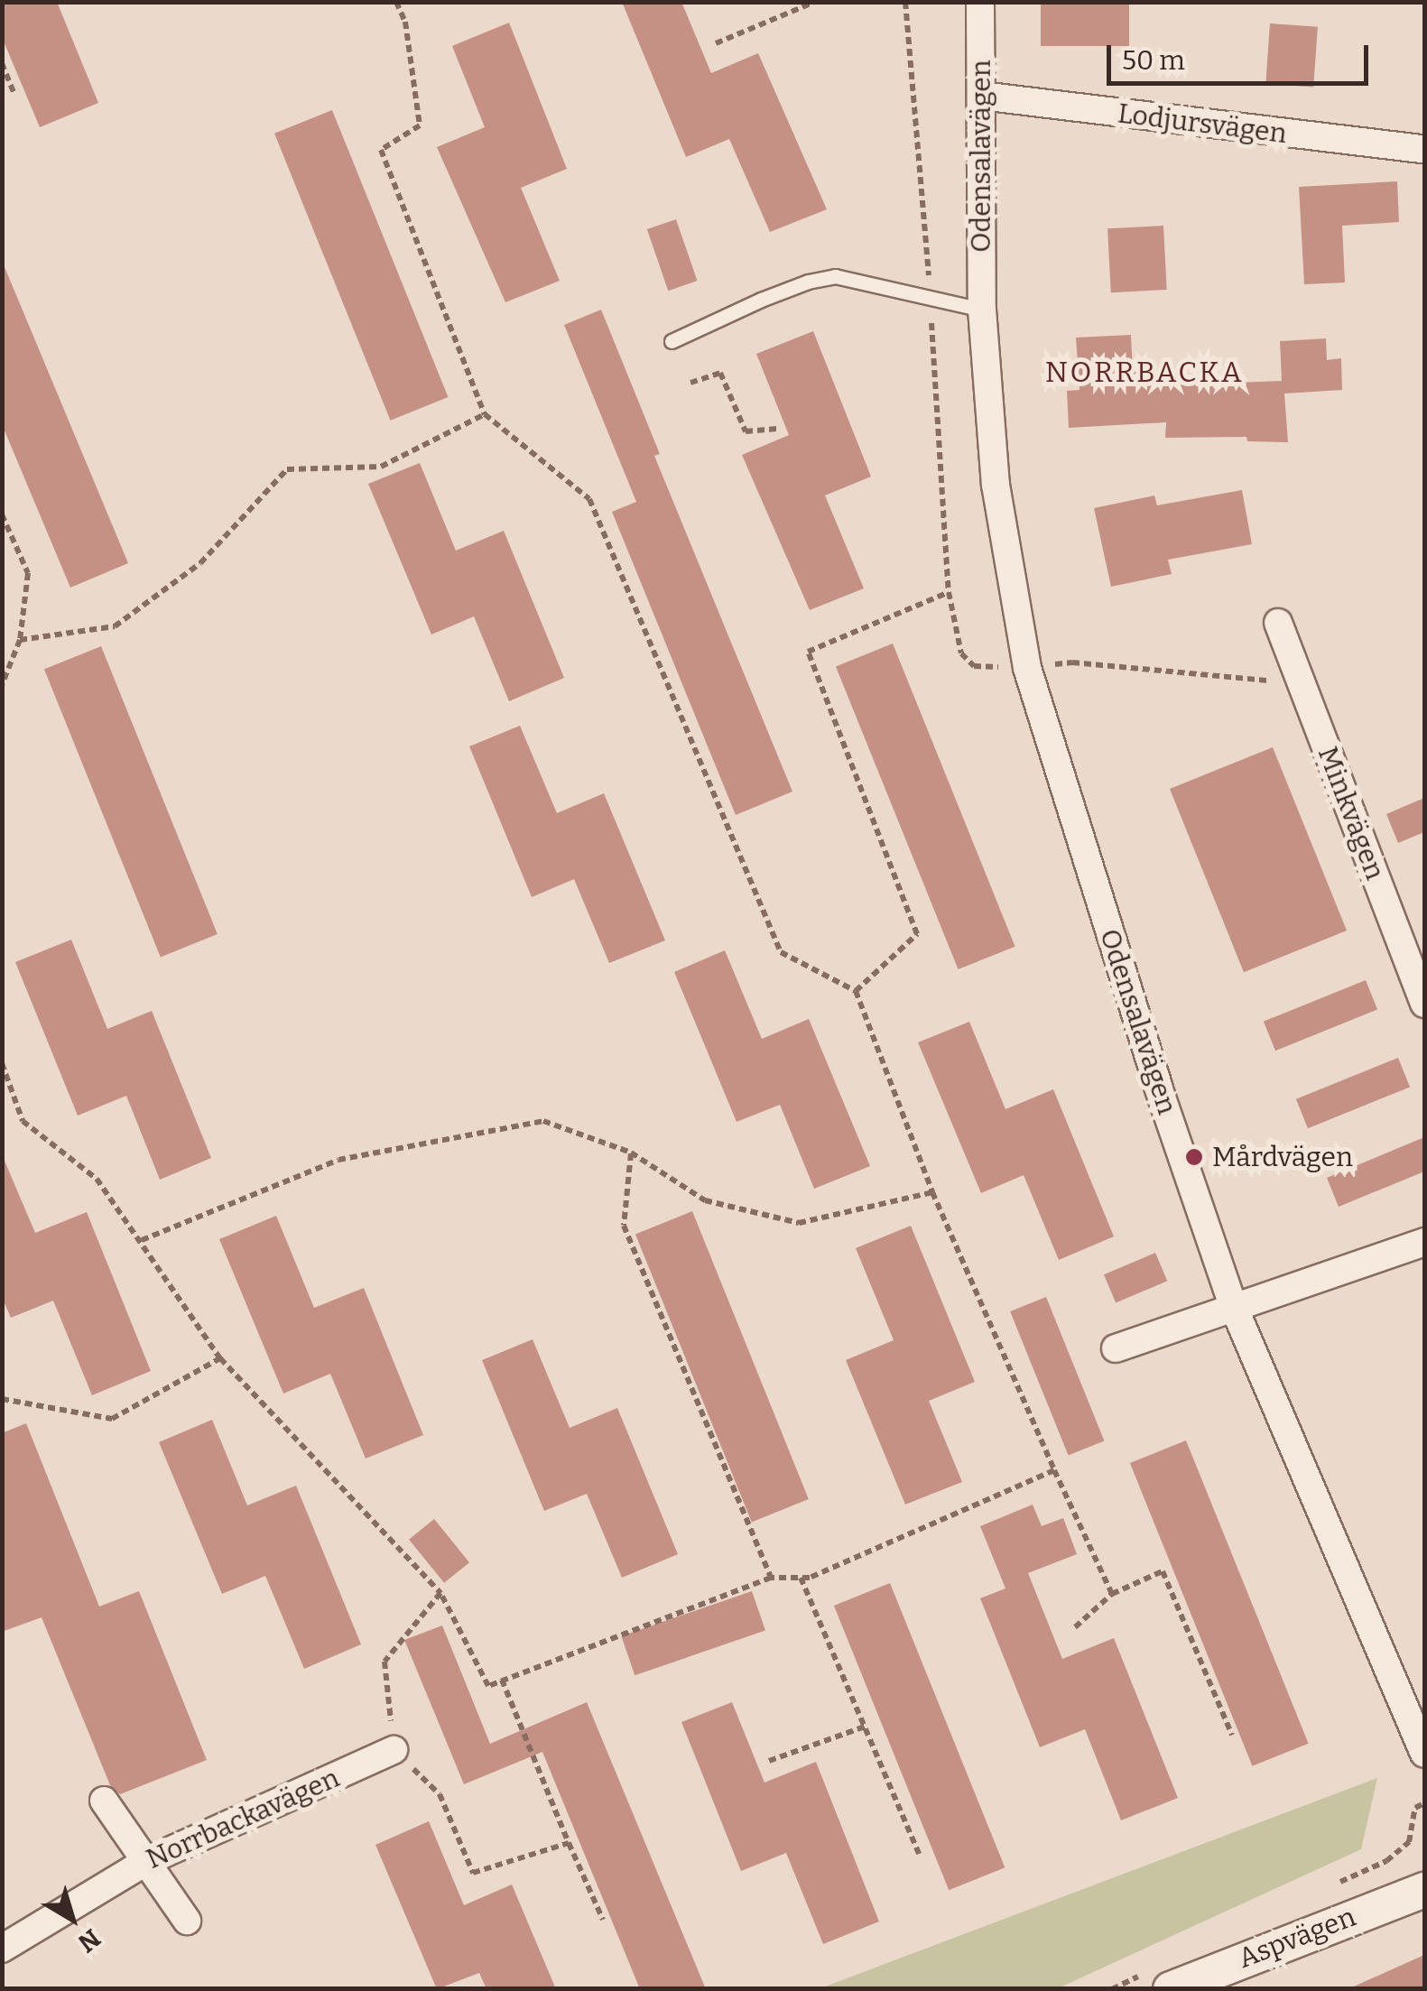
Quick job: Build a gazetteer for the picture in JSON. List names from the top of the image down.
{
  "streets": {
    "street": [
      "Lodjursvägen",
      "Odensalavägen",
      "Minkvägen",
      "Norrbackavägen",
      "Aspvägen"
    ]
  },
  "crossings": [
    ["Lodjursvägen", "Odensalavägen"]
  ],
  "districts": ["NORRBACKA"],
  "places": ["Mårdvägen"],
  "scale_bar": "50 m",
  "north": "bottom right"
}
